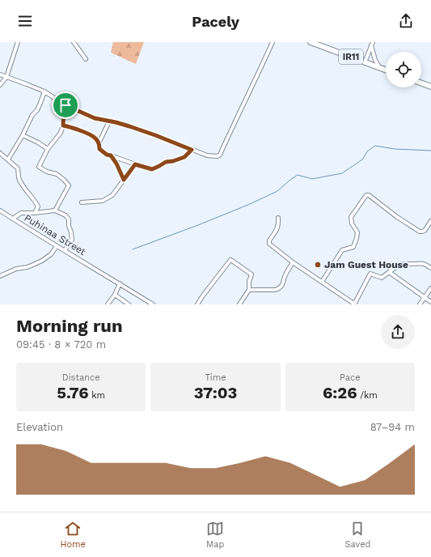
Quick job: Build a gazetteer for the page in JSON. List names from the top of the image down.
{
  "streets": {
    "main road": ["IR11"],
    "street": ["Puhinaa Street"]
  },
  "places": ["Jam Guest House"],
  "page": {
    "header": "Pacely",
    "heading": ["Morning run", "09:45 · 8 × 720 m"],
    "stats": [
      ["Distance", "5.76 km"],
      ["Time", "37:03"],
      ["Pace", "6:26 /km"]
    ],
    "chart": ["Elevation", "87–94 m"],
    "tabs": ["Home", "Map", "Saved"]
  }
}
